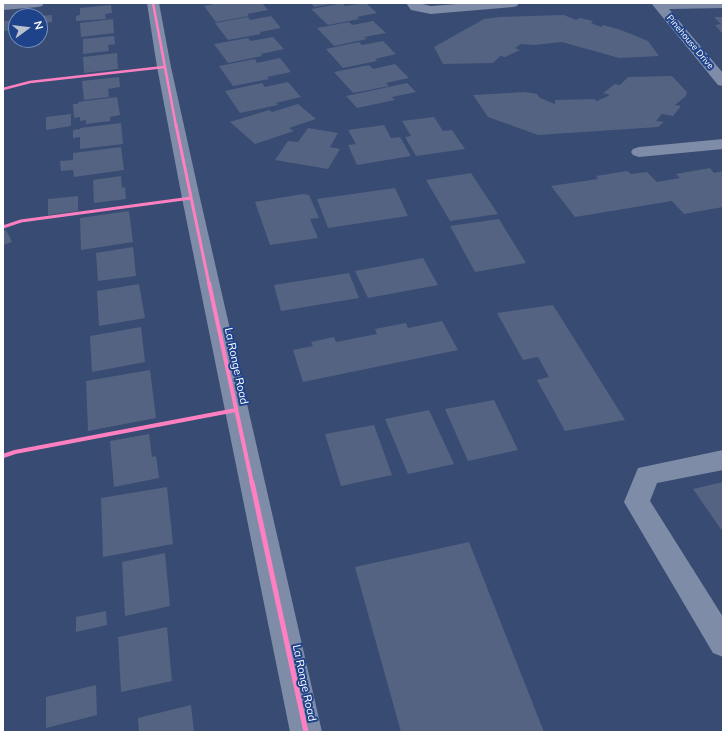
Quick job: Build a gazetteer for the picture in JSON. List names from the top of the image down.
{
  "streets": {
    "street": ["Pinehouse Drive", "La Ronge Road"]
  },
  "north": "right"
}
